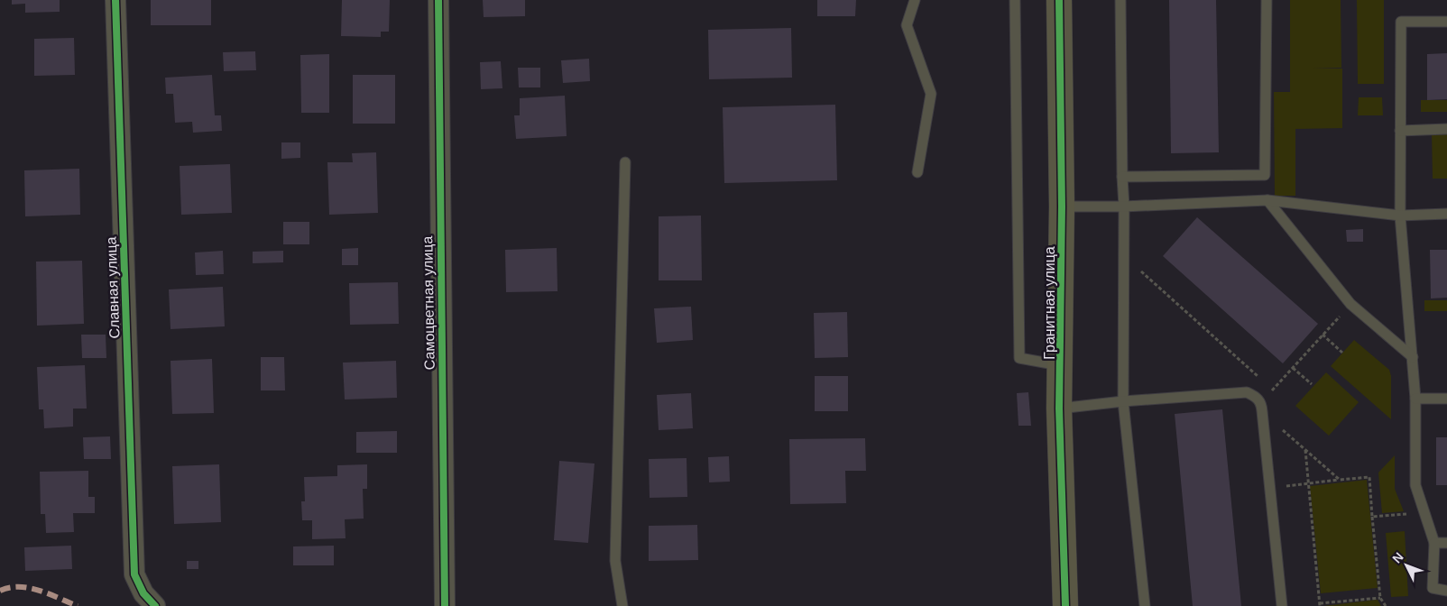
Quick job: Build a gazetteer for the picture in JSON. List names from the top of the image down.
{
  "streets": {
    "street": ["Славная улица", "Самоцветная улица", "Гранитная улица"]
  },
  "north": "top left"
}
